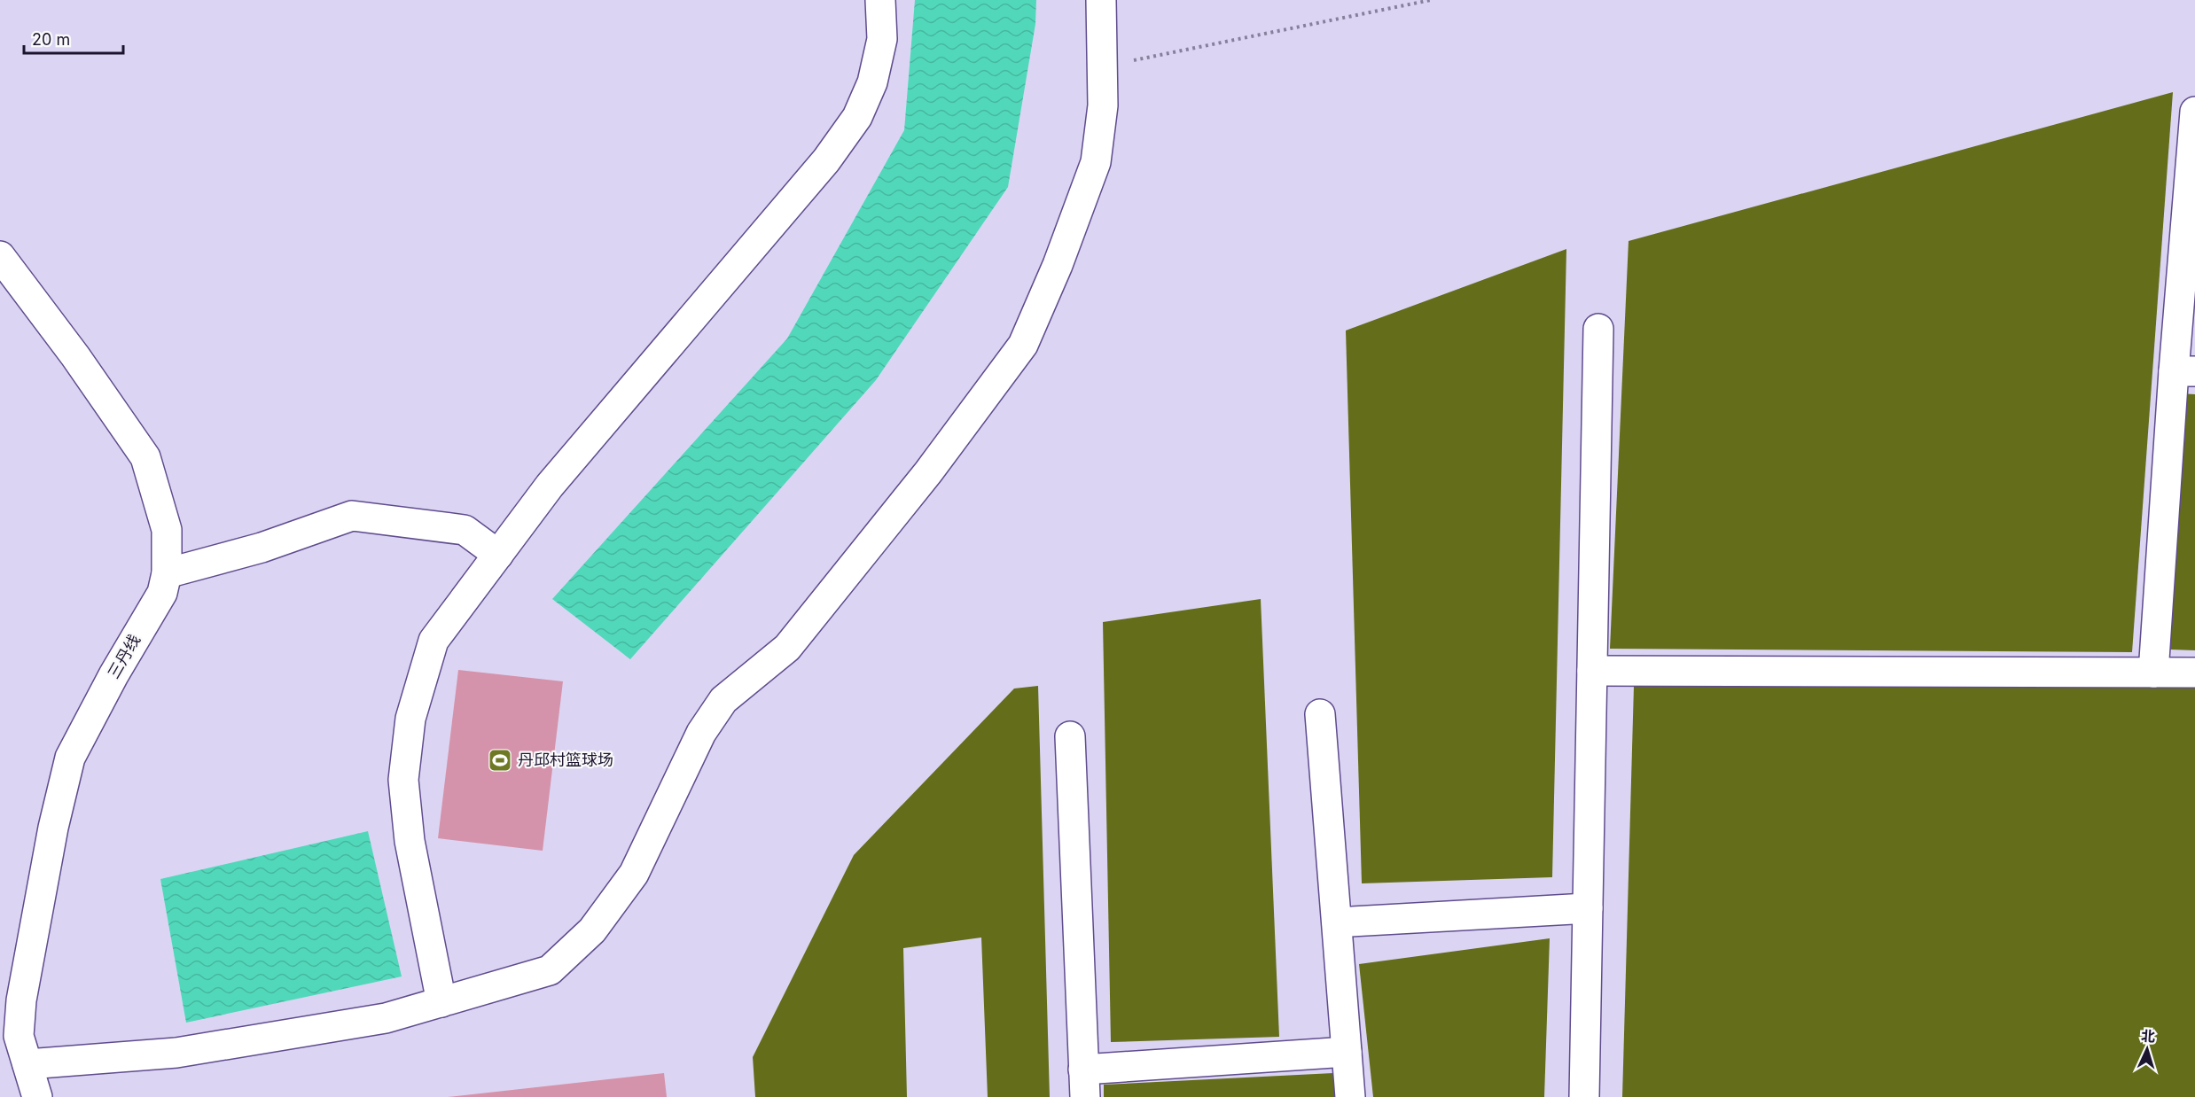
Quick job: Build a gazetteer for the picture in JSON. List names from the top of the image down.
{
  "streets": {
    "street": ["三丹线"]
  },
  "places": {
    "sports": ["丹邱村篮球场"]
  },
  "scale_bar": "20 m",
  "north": "top"
}
